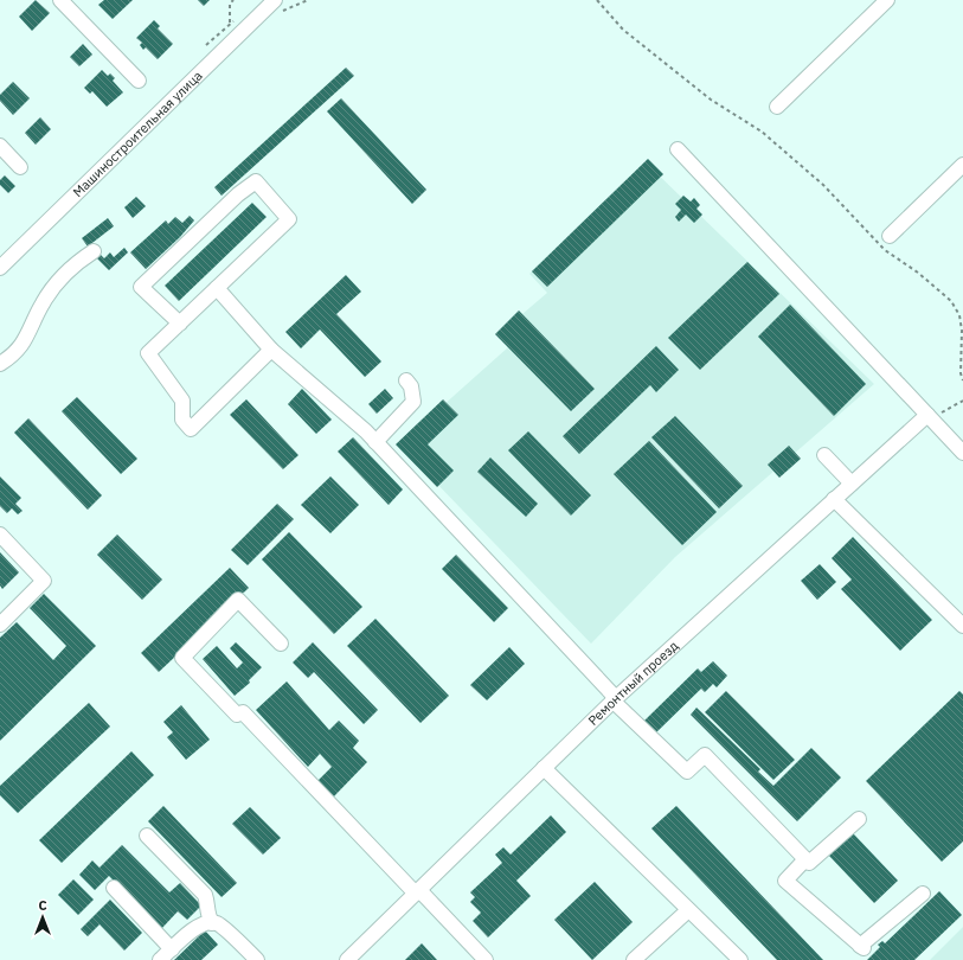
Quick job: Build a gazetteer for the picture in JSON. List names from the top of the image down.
{
  "streets": {
    "street": ["Машиностроительная улица", "Ремонтный проезд"]
  },
  "north": "top"
}
